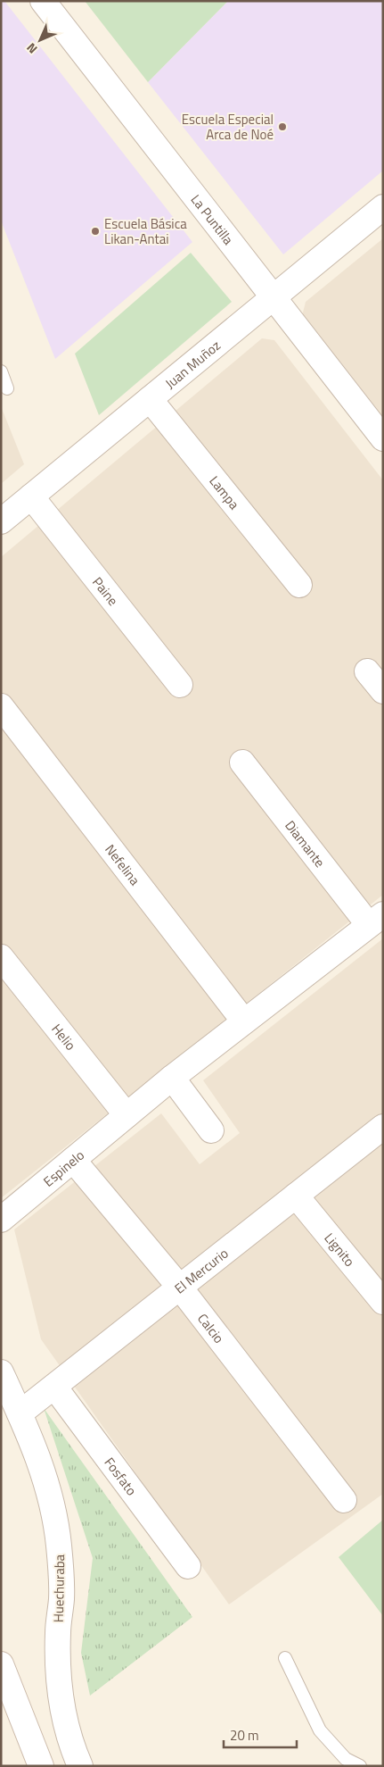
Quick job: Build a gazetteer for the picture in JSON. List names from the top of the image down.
{
  "streets": {
    "street": [
      "La Puntilla",
      "Juan Muñoz",
      "Lampa",
      "Paine",
      "Diamante",
      "Nefelina",
      "Helio",
      "Espinelo",
      "Lignito",
      "El Mercurio",
      "Calcio",
      "Fosfato",
      "Huechuraba"
    ]
  },
  "crossings": [
    ["La Puntilla", "Juan Muñoz"],
    ["Juan Muñoz", "Lampa"],
    ["Juan Muñoz", "Paine"],
    ["Helio", "Espinelo"],
    ["Espinelo", "Calcio"],
    ["Lignito", "El Mercurio"],
    ["El Mercurio", "Calcio"],
    ["El Mercurio", "Fosfato"],
    ["El Mercurio", "Huechuraba"]
  ],
  "places": ["Escuela Especial Arca de Noé", "Escuela Básica Likan-Antai"],
  "scale_bar": "20 m",
  "north": "bottom left"
}
